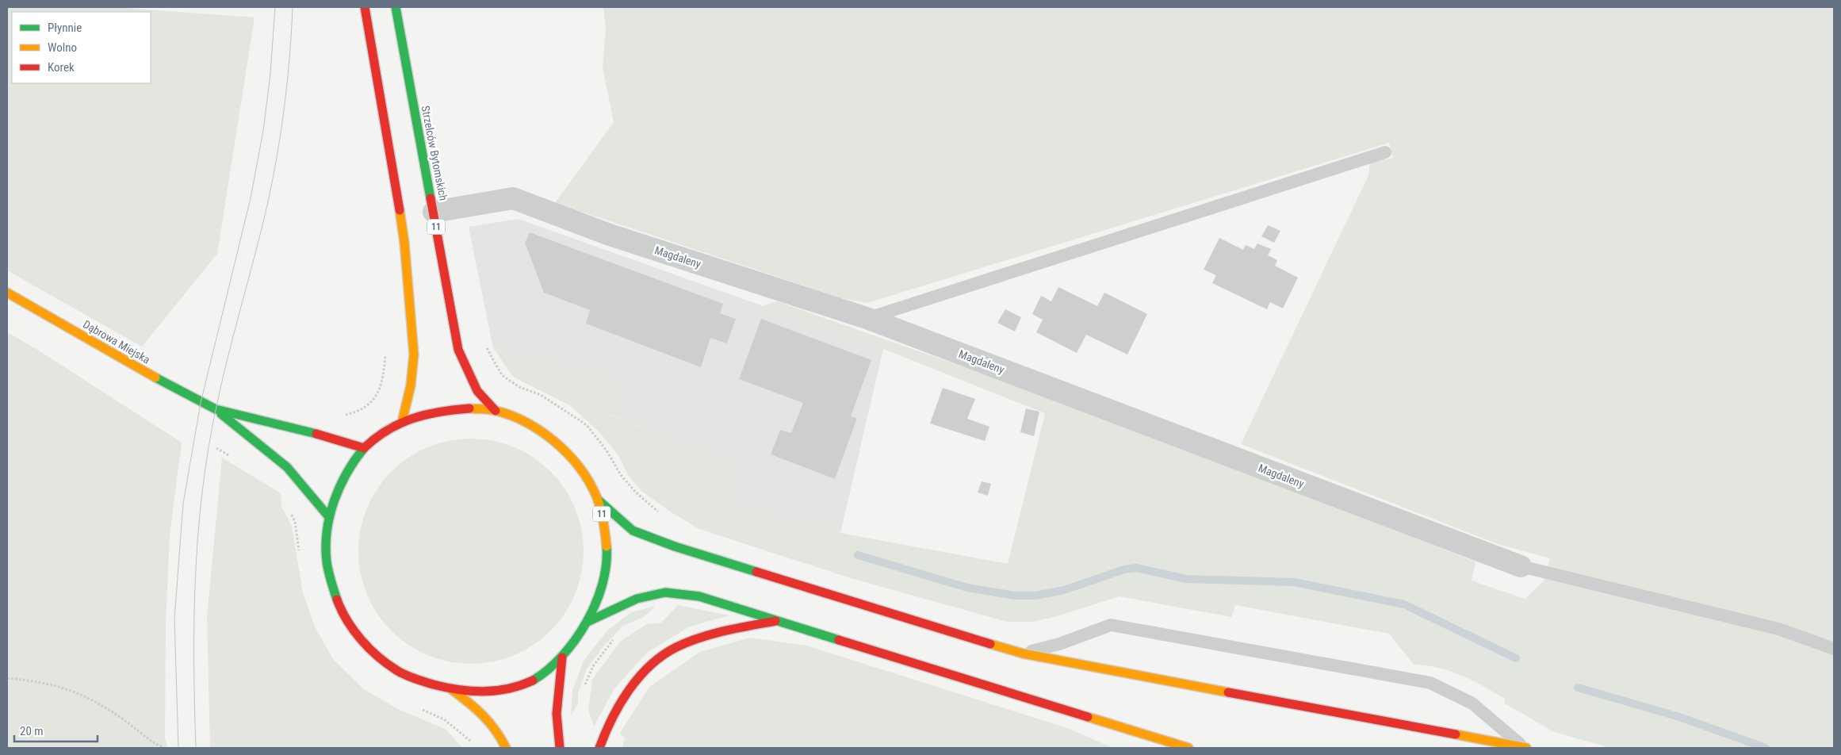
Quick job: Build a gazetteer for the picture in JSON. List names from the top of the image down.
{
  "streets": {
    "main road": ["Strzelców Bytomskich", "11", "Dąbrowa Miejska"],
    "street": ["Magdaleny"]
  },
  "crossings": [
    ["Strzelców Bytomskich", "11"],
    ["Strzelców Bytomskich", "Magdaleny"],
    ["11", "Dąbrowa Miejska"]
  ],
  "legend": ["Płynnie", "Wolno", "Korek"],
  "scale_bar": "20 m"
}
